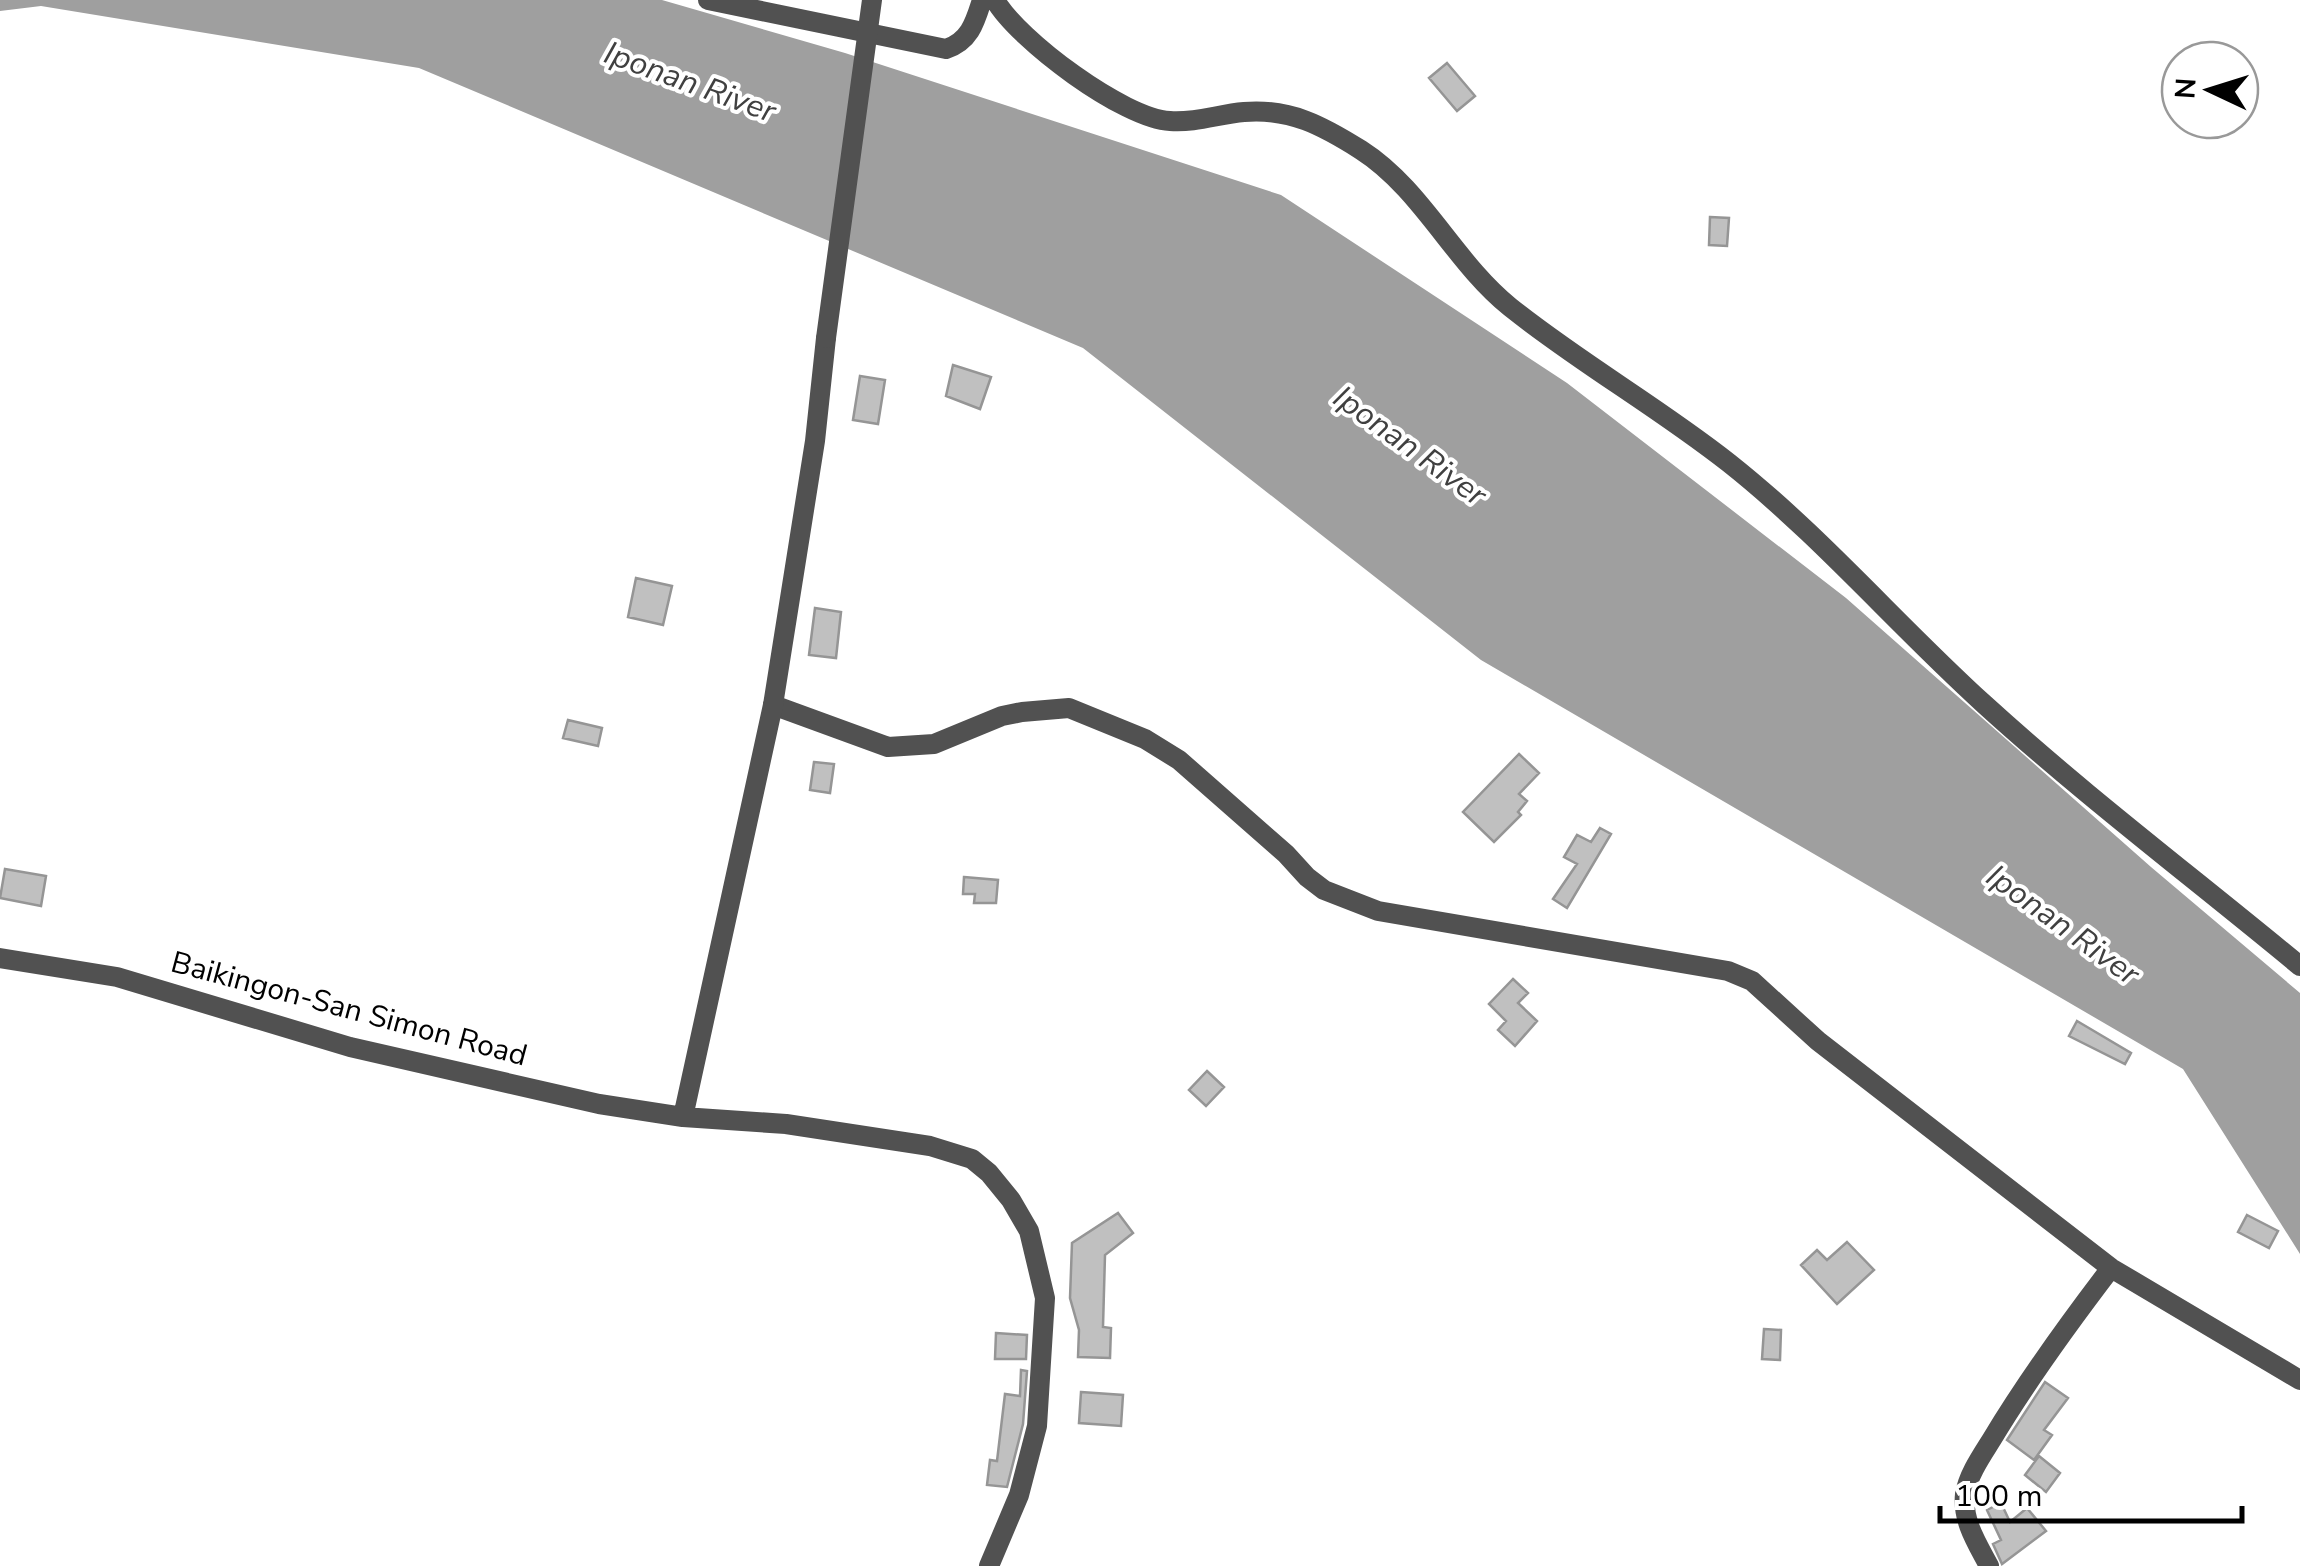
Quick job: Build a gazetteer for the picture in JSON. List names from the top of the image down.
{
  "streets": {
    "street": ["Baikingon-San Simon Road"]
  },
  "water": ["Iponan River"],
  "scale_bar": "100 m",
  "north": "left"
}
